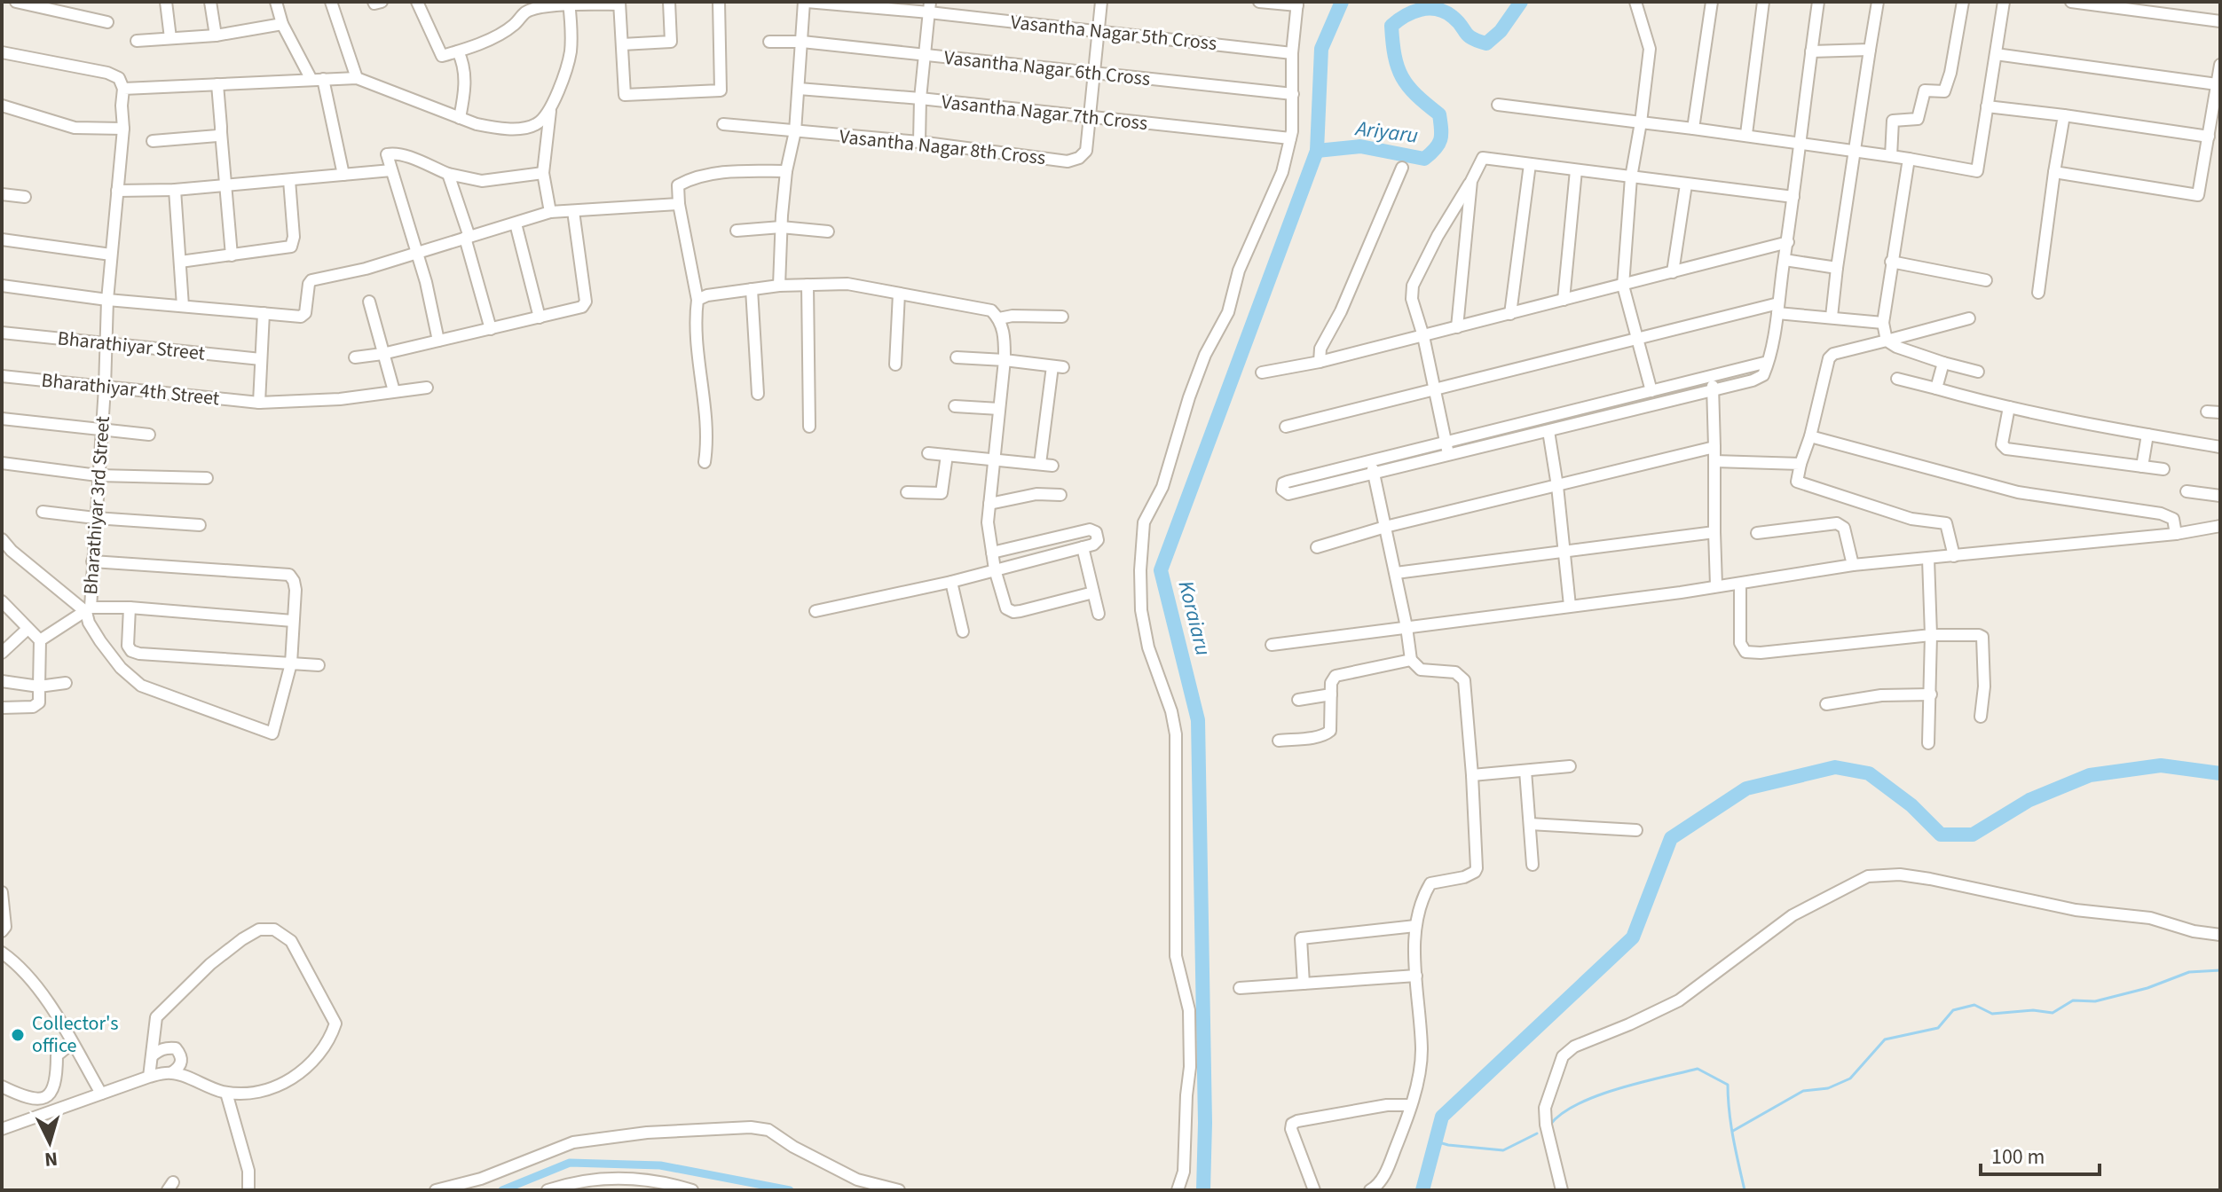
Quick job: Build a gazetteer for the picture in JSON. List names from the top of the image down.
{
  "streets": {
    "street": [
      "Vasantha Nagar 5th Cross",
      "Vasantha Nagar 6th Cross",
      "Vasantha Nagar 7th Cross",
      "Vasantha Nagar 8th Cross",
      "Bharathiyar Street",
      "Bharathiyar 4th Street",
      "Bharathiyar 3rd Street"
    ]
  },
  "crossings": [
    ["Vasantha Nagar 7th Cross", "Vasantha Nagar 8th Cross"],
    ["Bharathiyar Street", "Bharathiyar 3rd Street"],
    ["Bharathiyar 4th Street", "Bharathiyar 3rd Street"]
  ],
  "water": ["Ariyaru", "Koraiaru"],
  "places": ["Collector's office"],
  "scale_bar": "100 m",
  "north": "bottom"
}
